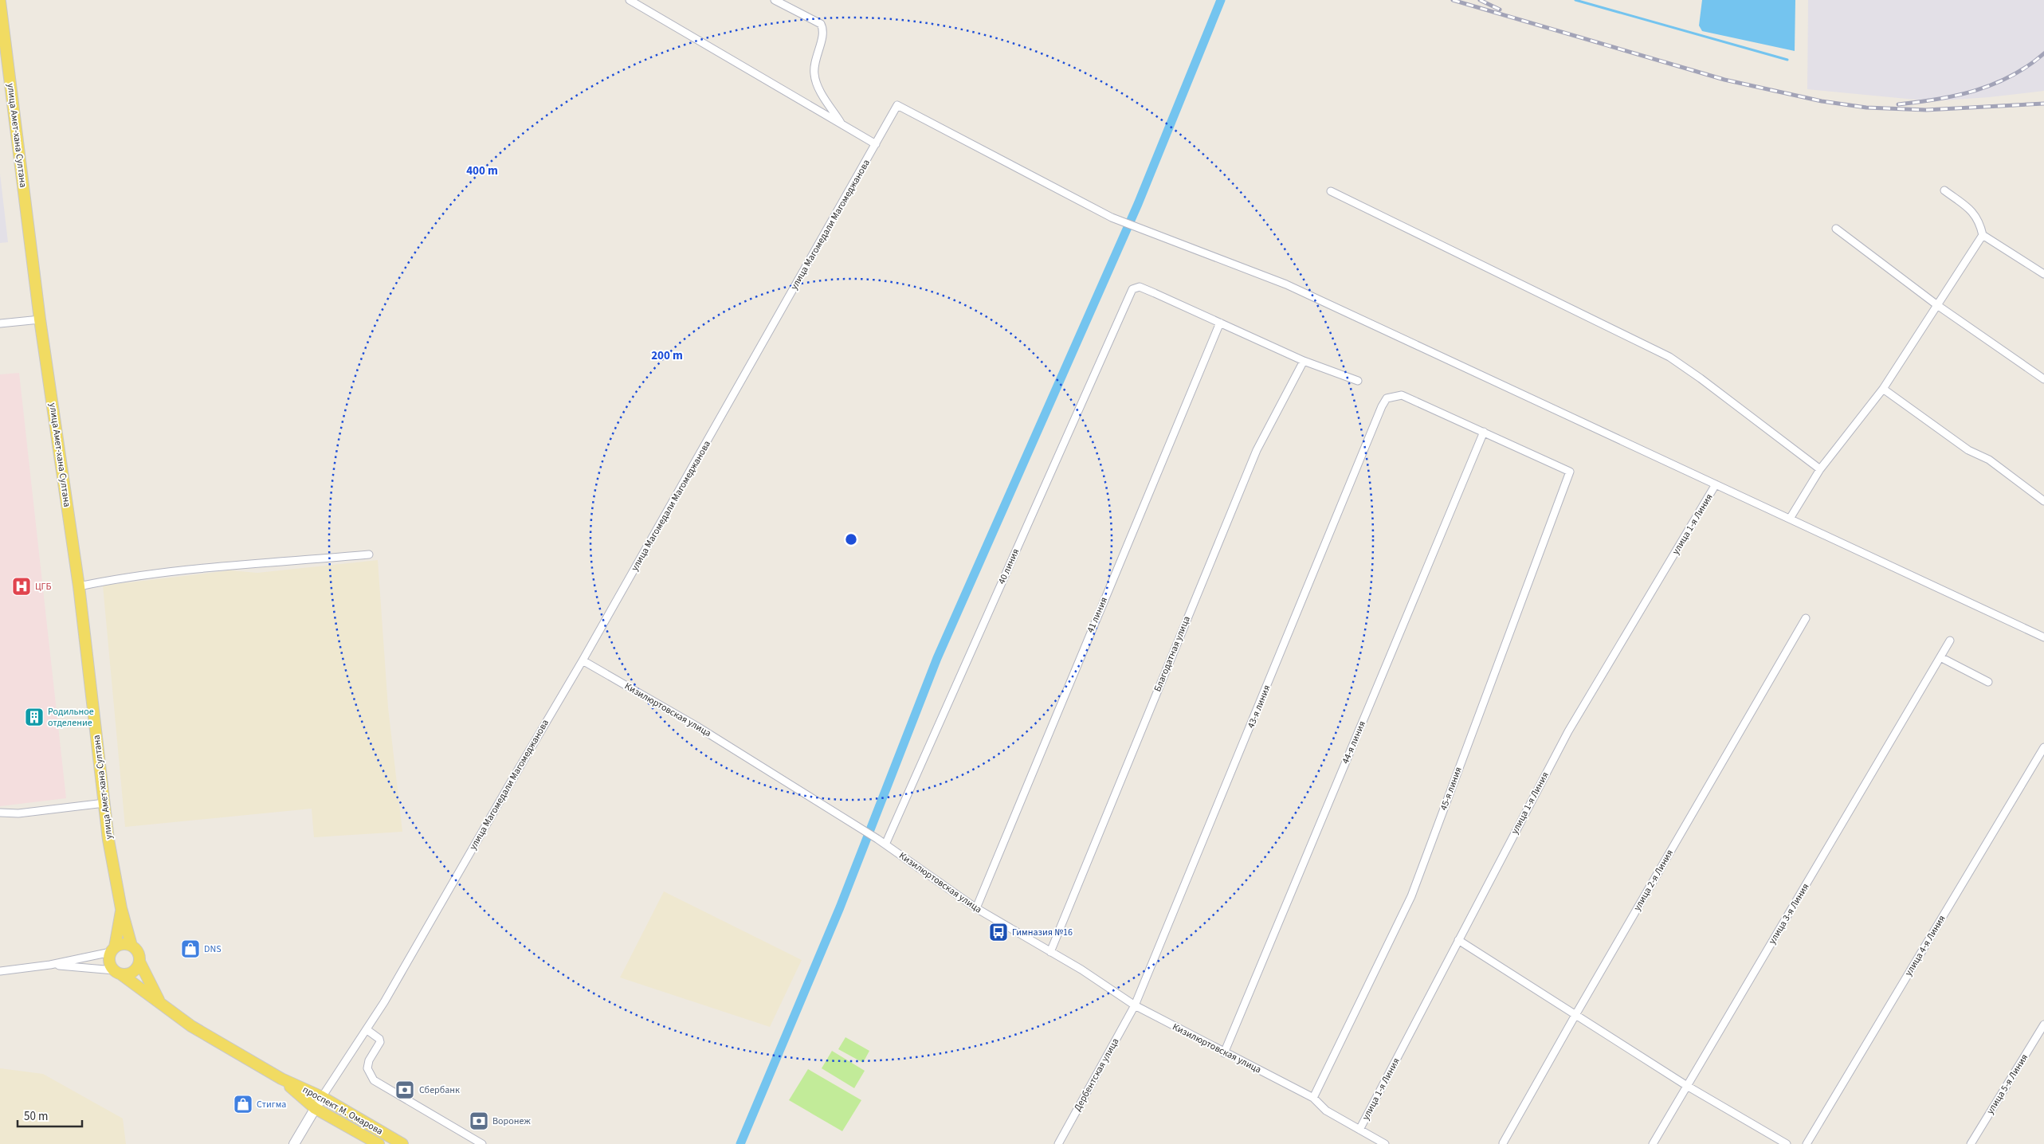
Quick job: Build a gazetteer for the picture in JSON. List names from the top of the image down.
{
  "streets": {
    "main road": ["улица Амет-хана Султана", "улица Магомедали Магомеджановa", "проспект М. Омарова"],
    "street": [
      "улица 1-я Линия",
      "40 линия",
      "41 линия",
      "Благодатная улица",
      "43-я линия",
      "Кизилюртовская улица",
      "44-я линия",
      "45-я линия",
      "улица 2-я Линия",
      "улица 3-я Линия",
      "улица 4-я Линия",
      "Дербентская улица",
      "улица 5-я Линия"
    ]
  },
  "crossings": [
    ["улица Магомедали Магомеджановa", "улица 1-я Линия"],
    ["улица Магомедали Магомеджановa", "Кизилюртовская улица"],
    ["улица Магомедали Магомеджановa", "проспект М. Омарова"],
    ["улица 1-я Линия", "Кизилюртовская улица"],
    ["40 линия", "41 линия"],
    ["40 линия", "Кизилюртовская улица"],
    ["41 линия", "Кизилюртовская улица"],
    ["Благодатная улица", "Кизилюртовская улица"],
    ["43-я линия", "Кизилюртовская улица"],
    ["43-я линия", "44-я линия"],
    ["43-я линия", "45-я линия"],
    ["43-я линия", "Дербентская улица"],
    ["Кизилюртовская улица", "44-я линия"],
    ["Кизилюртовская улица", "45-я линия"],
    ["Кизилюртовская улица", "Дербентская улица"],
    ["44-я линия", "45-я линия"]
  ],
  "places": {
    "hospital": ["ЦГБ"],
    "building": ["Родильное отделение"],
    "bus stop": ["Гимназия №16"],
    "shop": ["DNS", "Стигма"],
    "bank": ["Сбербанк", "Воронеж"]
  },
  "scale_bar": "50 m",
  "rings": ["400 m", "200 m"]
}
